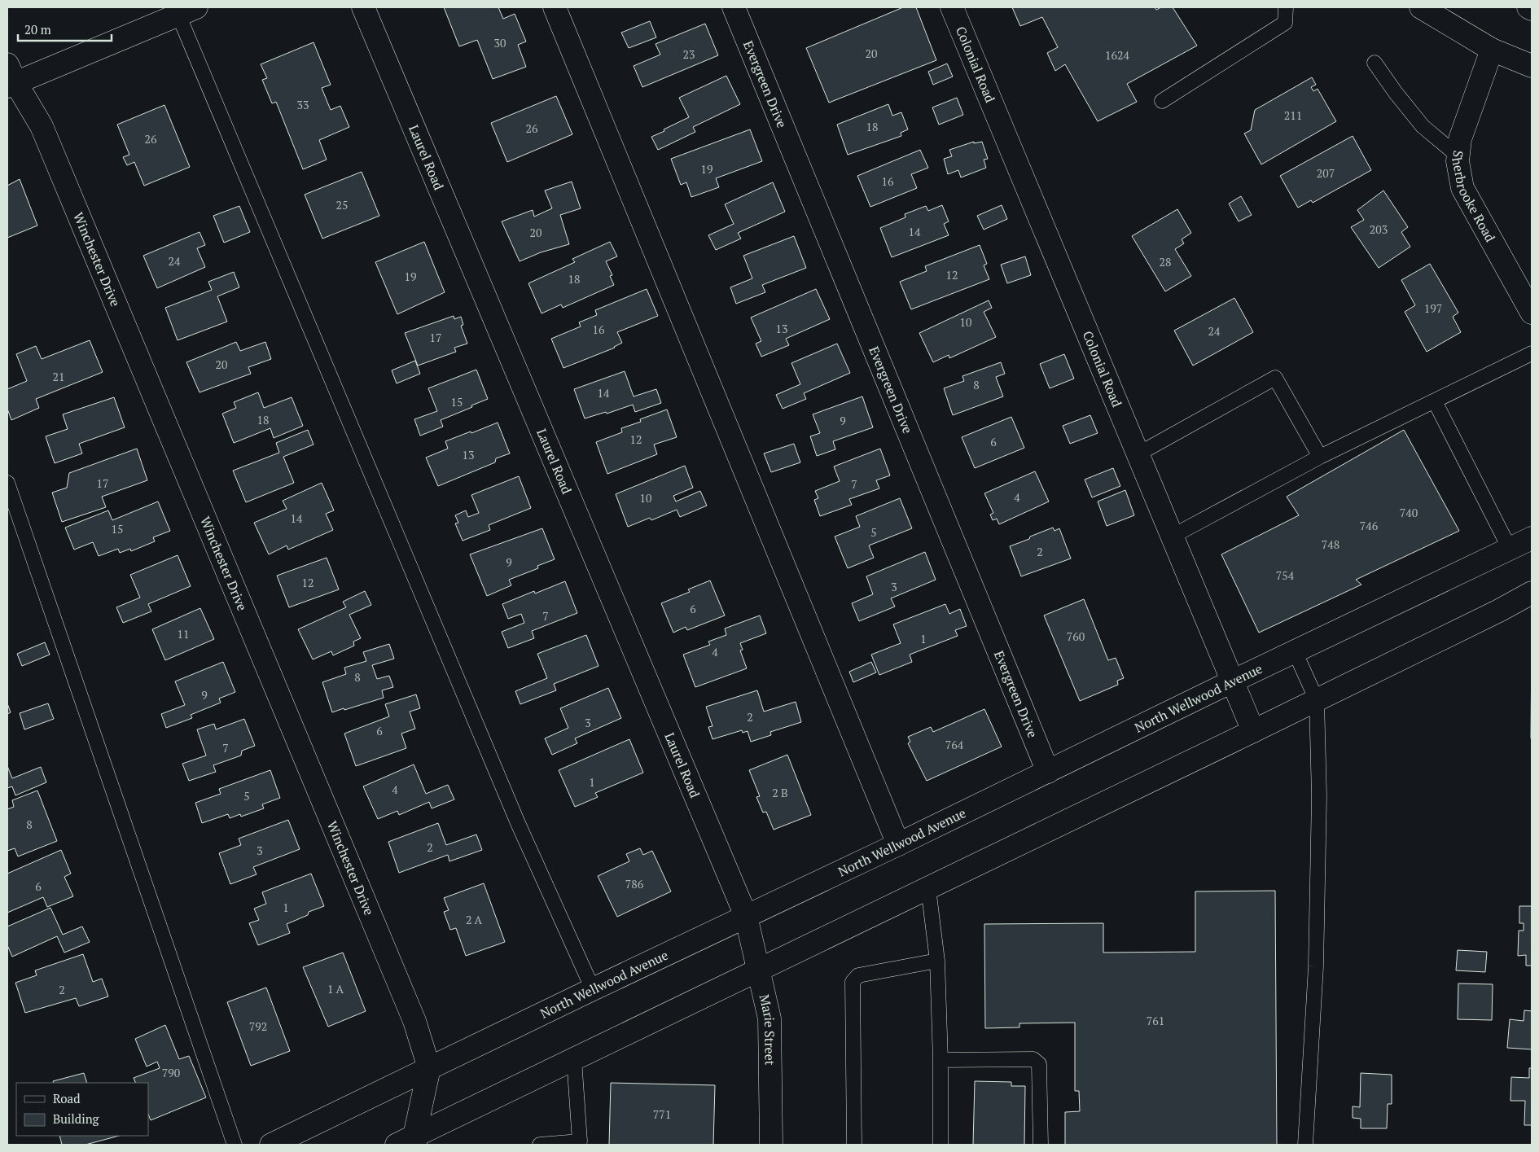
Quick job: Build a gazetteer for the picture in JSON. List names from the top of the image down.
{
  "streets": {
    "street": [
      "Colonial Road",
      "Evergreen Drive",
      "Laurel Road",
      "Sherbrooke Road",
      "Winchester Drive",
      "North Wellwood Avenue",
      "Marie Street"
    ]
  },
  "crossings": [
    ["Colonial Road", "North Wellwood Avenue"],
    ["Evergreen Drive", "North Wellwood Avenue"],
    ["Laurel Road", "North Wellwood Avenue"],
    ["Laurel Road", "Marie Street"],
    ["Winchester Drive", "North Wellwood Avenue"],
    ["North Wellwood Avenue", "Marie Street"]
  ],
  "house_numbers": [
    "30",
    "20",
    "23",
    "1624",
    "33",
    "211",
    "18",
    "26",
    "26",
    "19",
    "207",
    "16",
    "25",
    "203",
    "14",
    "20",
    "24",
    "28",
    "12",
    "19",
    "18",
    "197",
    "10",
    "13",
    "16",
    "24",
    "17",
    "20",
    "21",
    "8",
    "14",
    "15",
    "18",
    "9",
    "12",
    "6",
    "13",
    "17",
    "7",
    "4",
    "10",
    "740",
    "14",
    "746",
    "15",
    "5",
    "748",
    "2",
    "9",
    "754",
    "12",
    "3",
    "6",
    "7",
    "11",
    "760",
    "1",
    "4",
    "8",
    "9",
    "2",
    "3",
    "6",
    "764",
    "7",
    "1",
    "4",
    "2 B",
    "5",
    "8",
    "2",
    "3",
    "786",
    "6",
    "1",
    "2 A",
    "1 A",
    "2",
    "761",
    "792",
    "790",
    "771"
  ],
  "legend": ["Road", "Building"],
  "scale_bar": "20 m"
}
